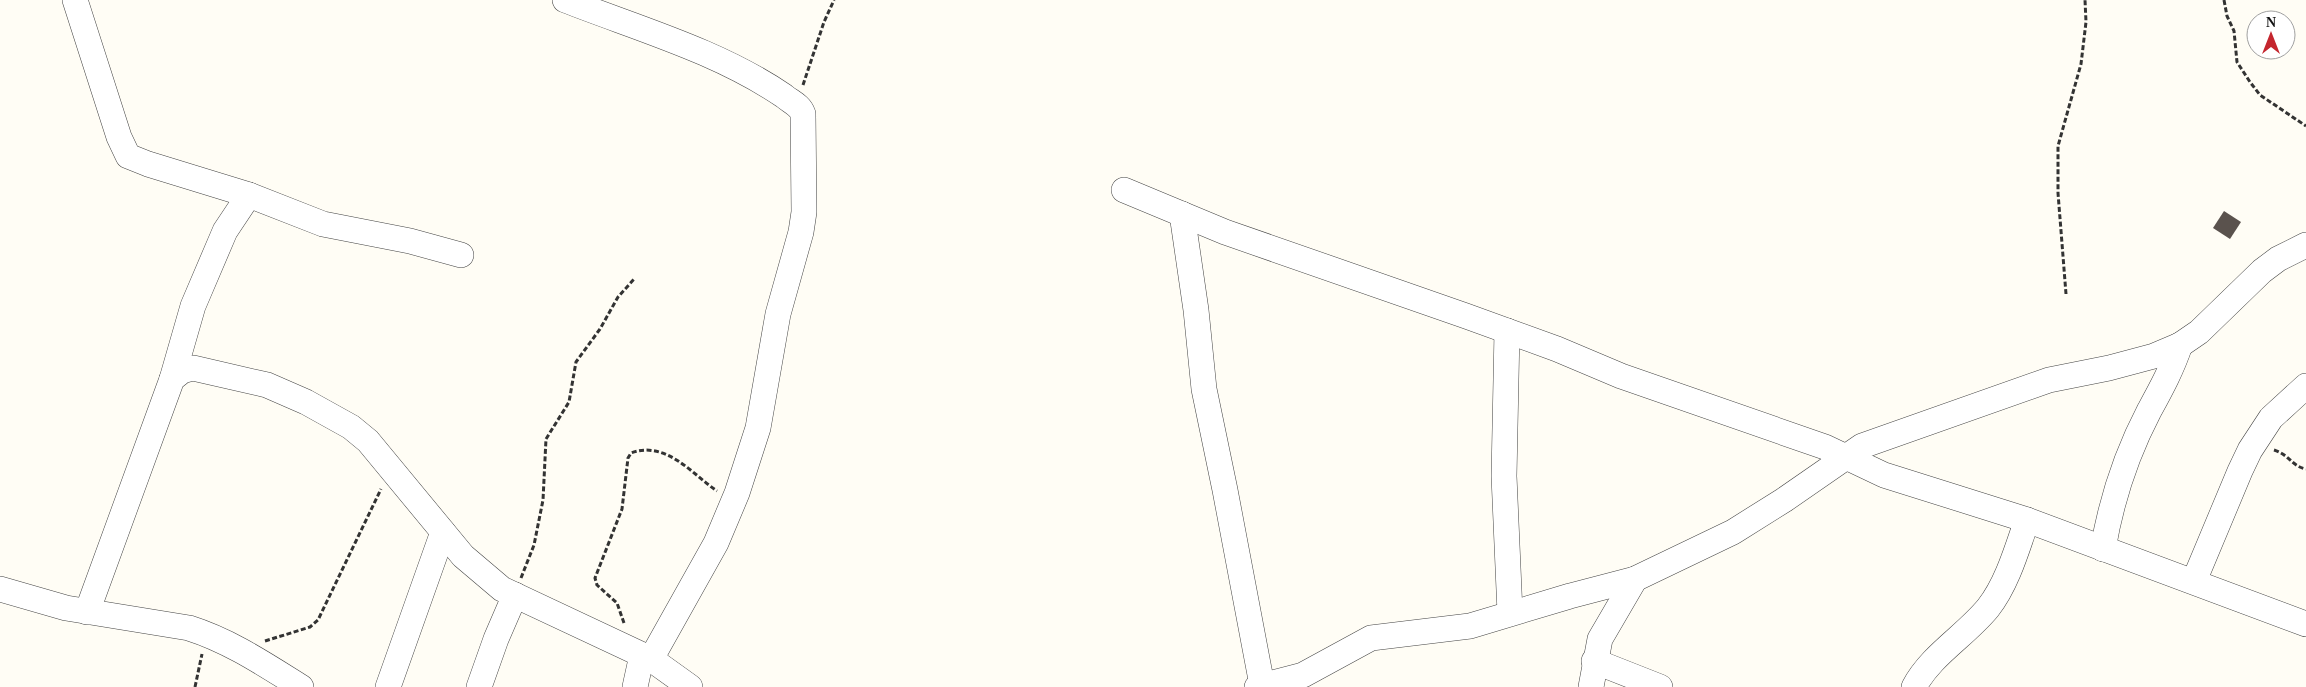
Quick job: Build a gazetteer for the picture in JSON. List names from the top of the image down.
{
  "north": "top"
}
